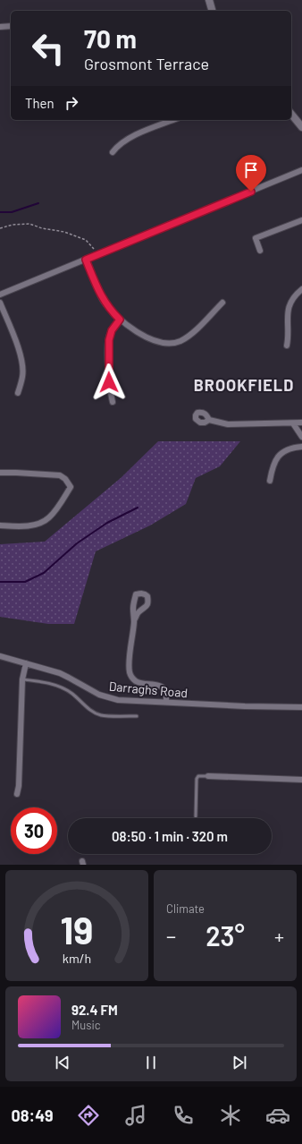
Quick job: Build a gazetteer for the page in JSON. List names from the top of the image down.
{
  "streets": {
    "street": ["Darraghs Road"]
  },
  "districts": ["BROOKFIELD"],
  "page": {
    "turn": ["70 m", "Grosmont Terrace"],
    "then": "Then",
    "limit": "30",
    "trip": "08:50 · 1 min · 320 m",
    "tile": "Climate",
    "heat": ["−", "23°", "+"],
    "song": ["92.4 FM", "Music"],
    "tabs": "08:49",
    "gauge": ["19", "km/h"]
  }
}
